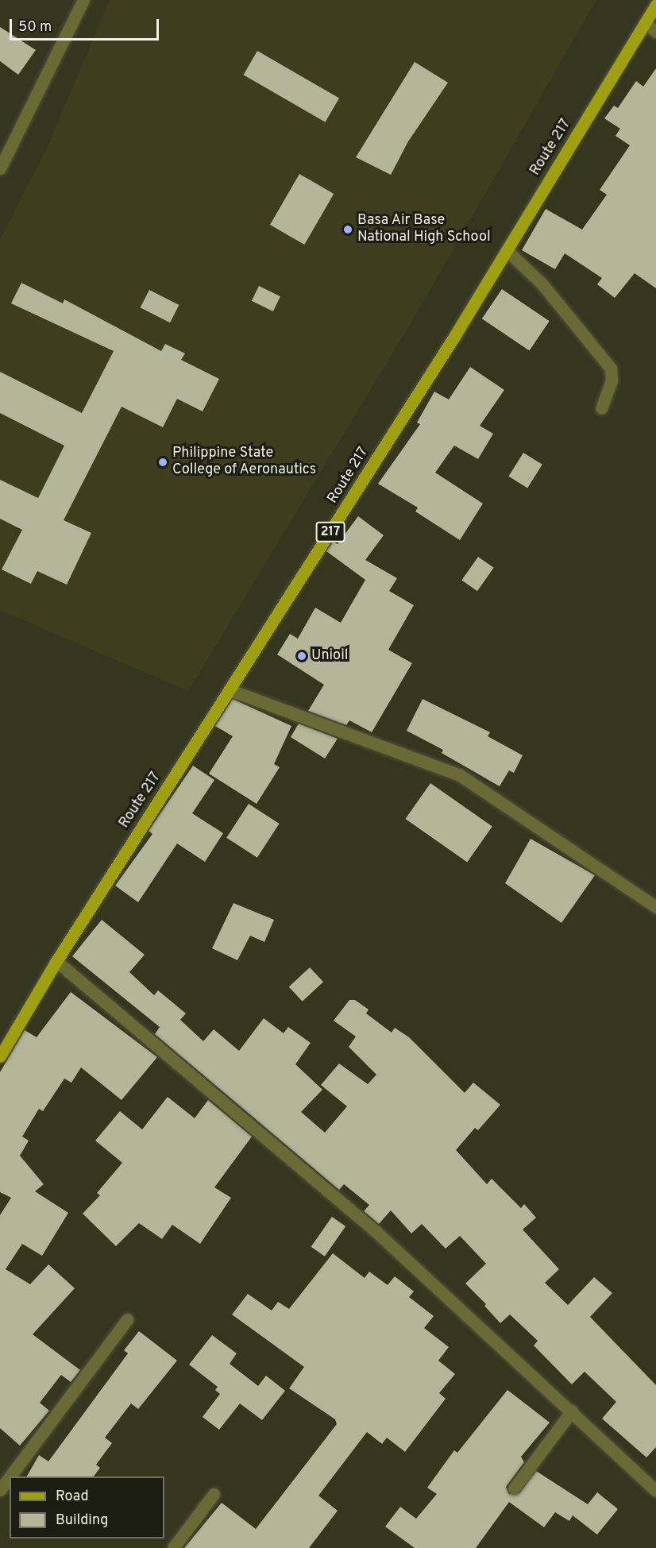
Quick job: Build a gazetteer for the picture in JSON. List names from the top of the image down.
{
  "streets": {
    "main road": ["Route 217", "217"]
  },
  "places": ["Basa Air Base National High School", "Philippine State College of Aeronautics", "Unioil"],
  "legend": ["Road", "Building"],
  "scale_bar": "50 m"
}
